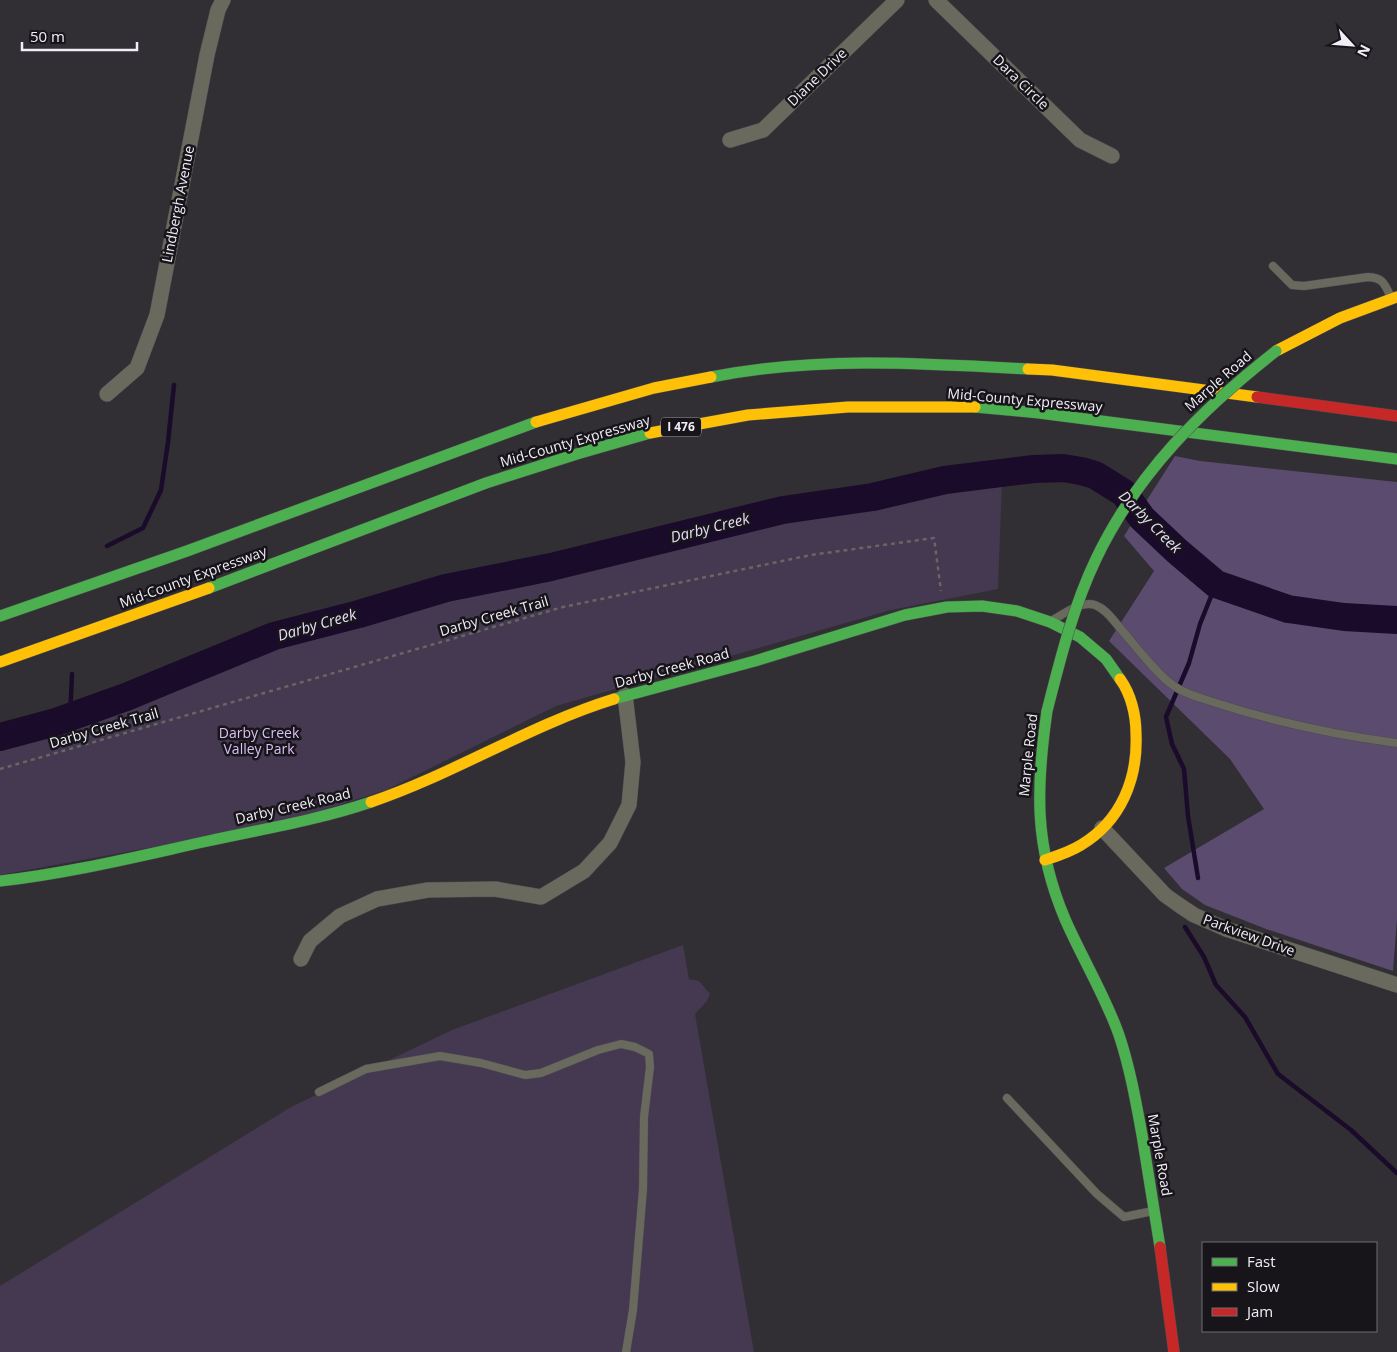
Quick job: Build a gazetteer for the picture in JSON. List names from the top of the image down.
{
  "streets": {
    "main road": [
      "Marple Road",
      "Mid-County Expressway",
      "I 476",
      "Darby Creek Road"
    ],
    "street": [
      "Diane Drive",
      "Dara Circle",
      "Lindbergh Avenue",
      "Parkview Drive"
    ],
    "path": ["Darby Creek Trail"]
  },
  "crossings": [
    ["Marple Road", "Darby Creek Road"],
    ["Darby Creek Trail", "Darby Creek Road"],
    ["Darby Creek Road", "Parkview Drive"]
  ],
  "water": ["Darby Creek"],
  "parks": ["Darby Creek Valley Park"],
  "legend": ["Fast", "Slow", "Jam"],
  "scale_bar": "50 m",
  "north": "bottom right"
}
